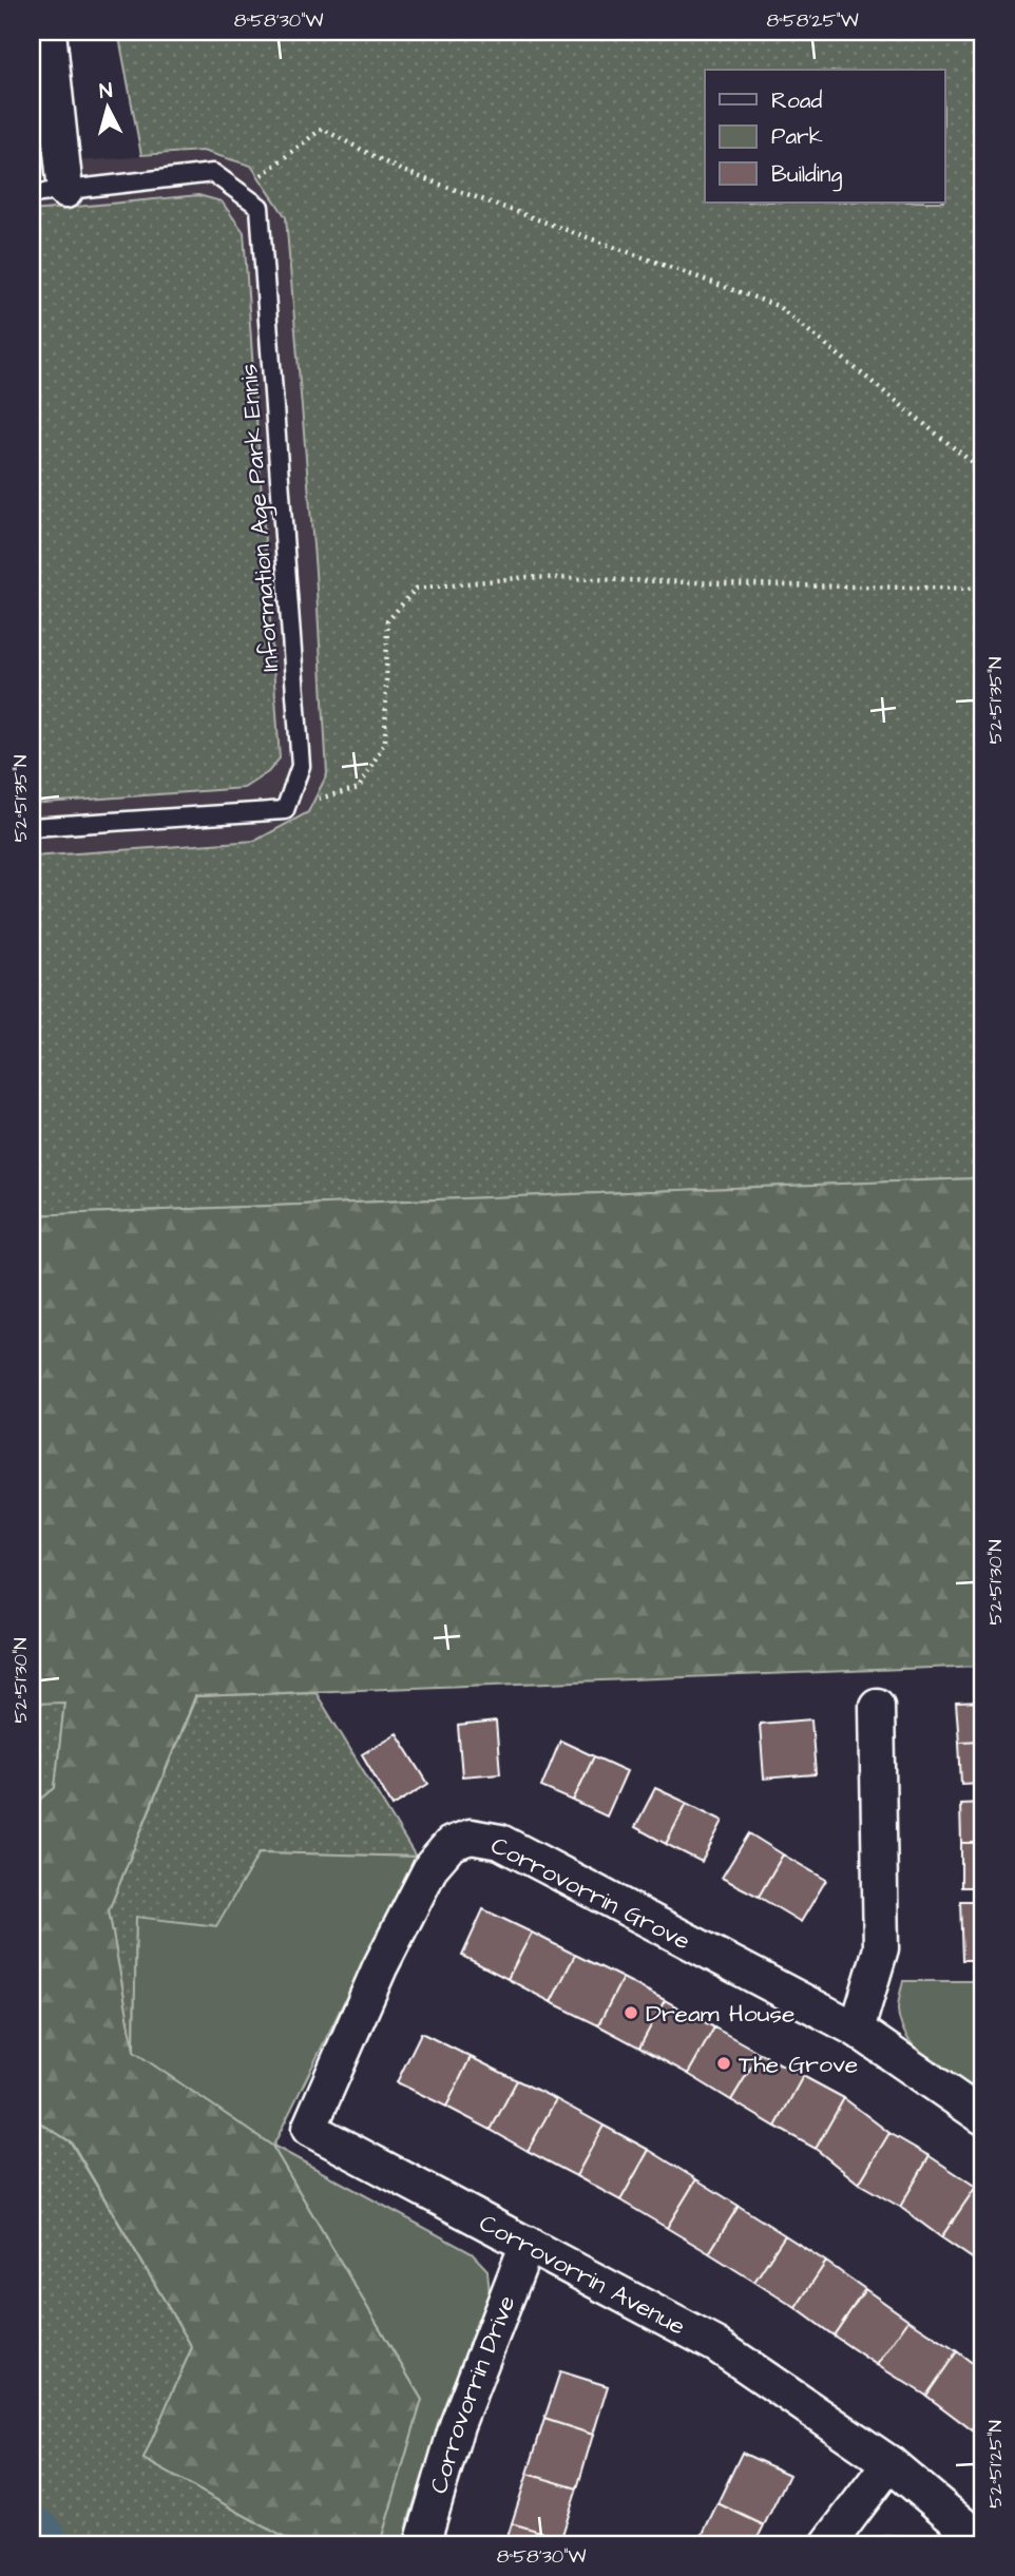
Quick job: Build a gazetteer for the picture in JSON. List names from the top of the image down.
{
  "streets": {
    "street": ["Corrovorrin Grove", "Corrovorrin Avenue", "Corrovorrin Drive"],
    "lane": ["Information Age Park Ennis"]
  },
  "crossings": [
    ["Corrovorrin Grove", "Corrovorrin Avenue"],
    ["Corrovorrin Avenue", "Corrovorrin Drive"]
  ],
  "places": ["Dream House", "The Grove"],
  "legend": ["Road", "Park", "Building"],
  "north": "top",
  "coordinates": [
    "8°58'30\"W",
    "8°58'25\"W",
    "52°51'35\"N",
    "52°51'30\"N",
    "52°51'25\"N"
  ]
}
